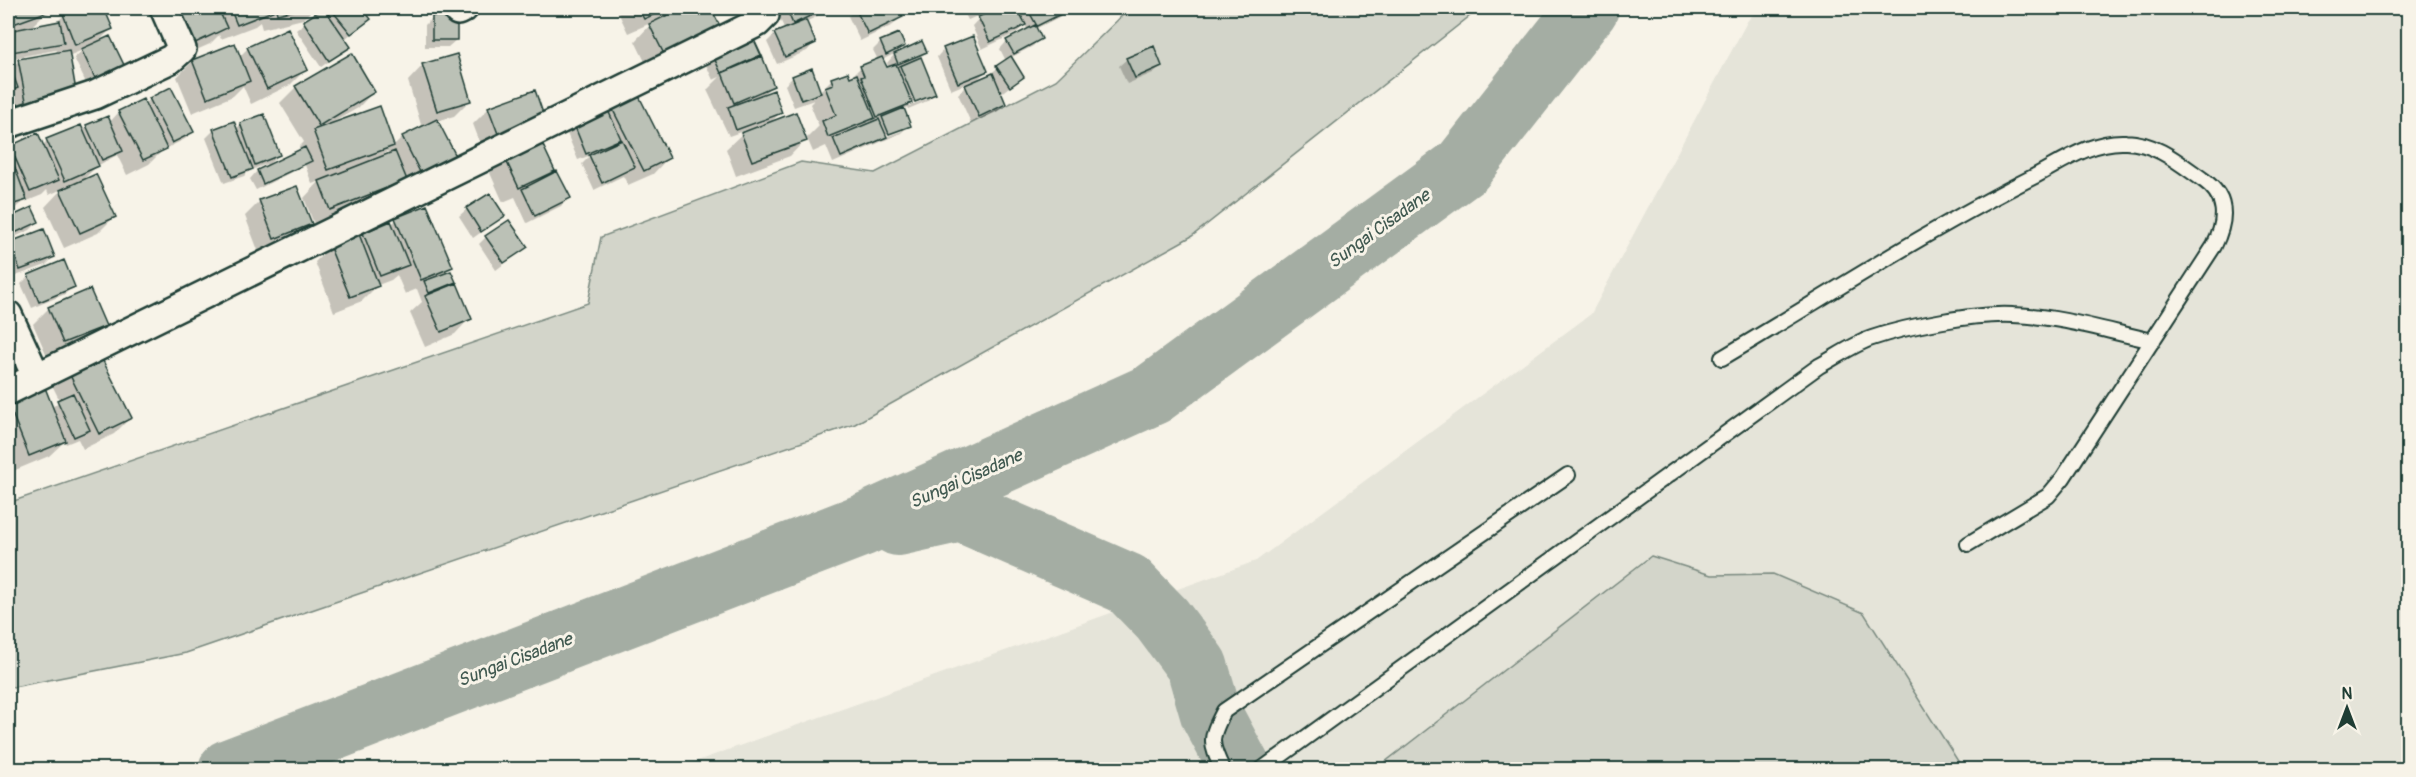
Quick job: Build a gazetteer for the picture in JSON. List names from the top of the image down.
{
  "water": ["Sungai Cisadane"],
  "north": "top"
}
